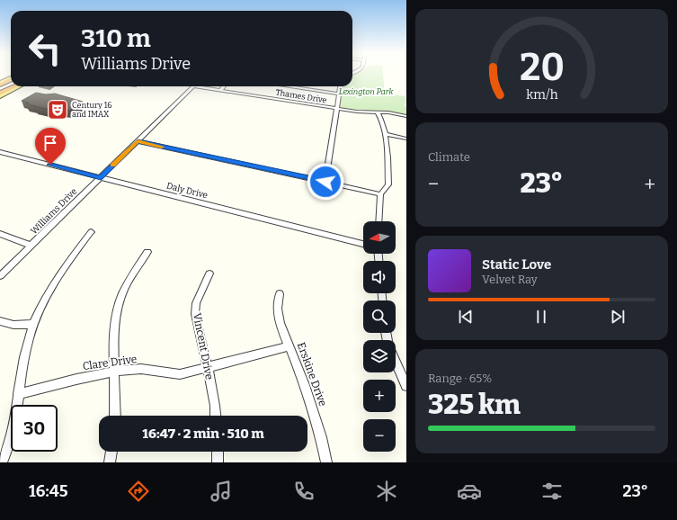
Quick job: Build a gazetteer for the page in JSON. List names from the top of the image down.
{
  "streets": {
    "street": [
      "Thames Drive",
      "Daly Drive",
      "Williams Drive",
      "Vincent Drive",
      "Clare Drive",
      "Erskine Drive"
    ]
  },
  "crossings": [
    ["Daly Drive", "Williams Drive"],
    ["Vincent Drive", "Clare Drive"],
    ["Clare Drive", "Erskine Drive"]
  ],
  "parks": ["Lexington Park"],
  "places": {
    "theatre": ["Century 16 and IMAX"]
  },
  "north": "left",
  "page": {
    "turn": ["310 m", "Williams Drive"],
    "tile": [
      "Climate",
      ["Range · 65%", "325 km"]
    ],
    "heat": ["−", "23°", "+"],
    "map_buttons": ["+", "−"],
    "song": ["Static Love", "Velvet Ray"],
    "limit": "30",
    "trip": "16:47 · 2 min · 510 m",
    "tabs": ["16:45", "23°"],
    "gauge": ["20", "km/h"]
  }
}
